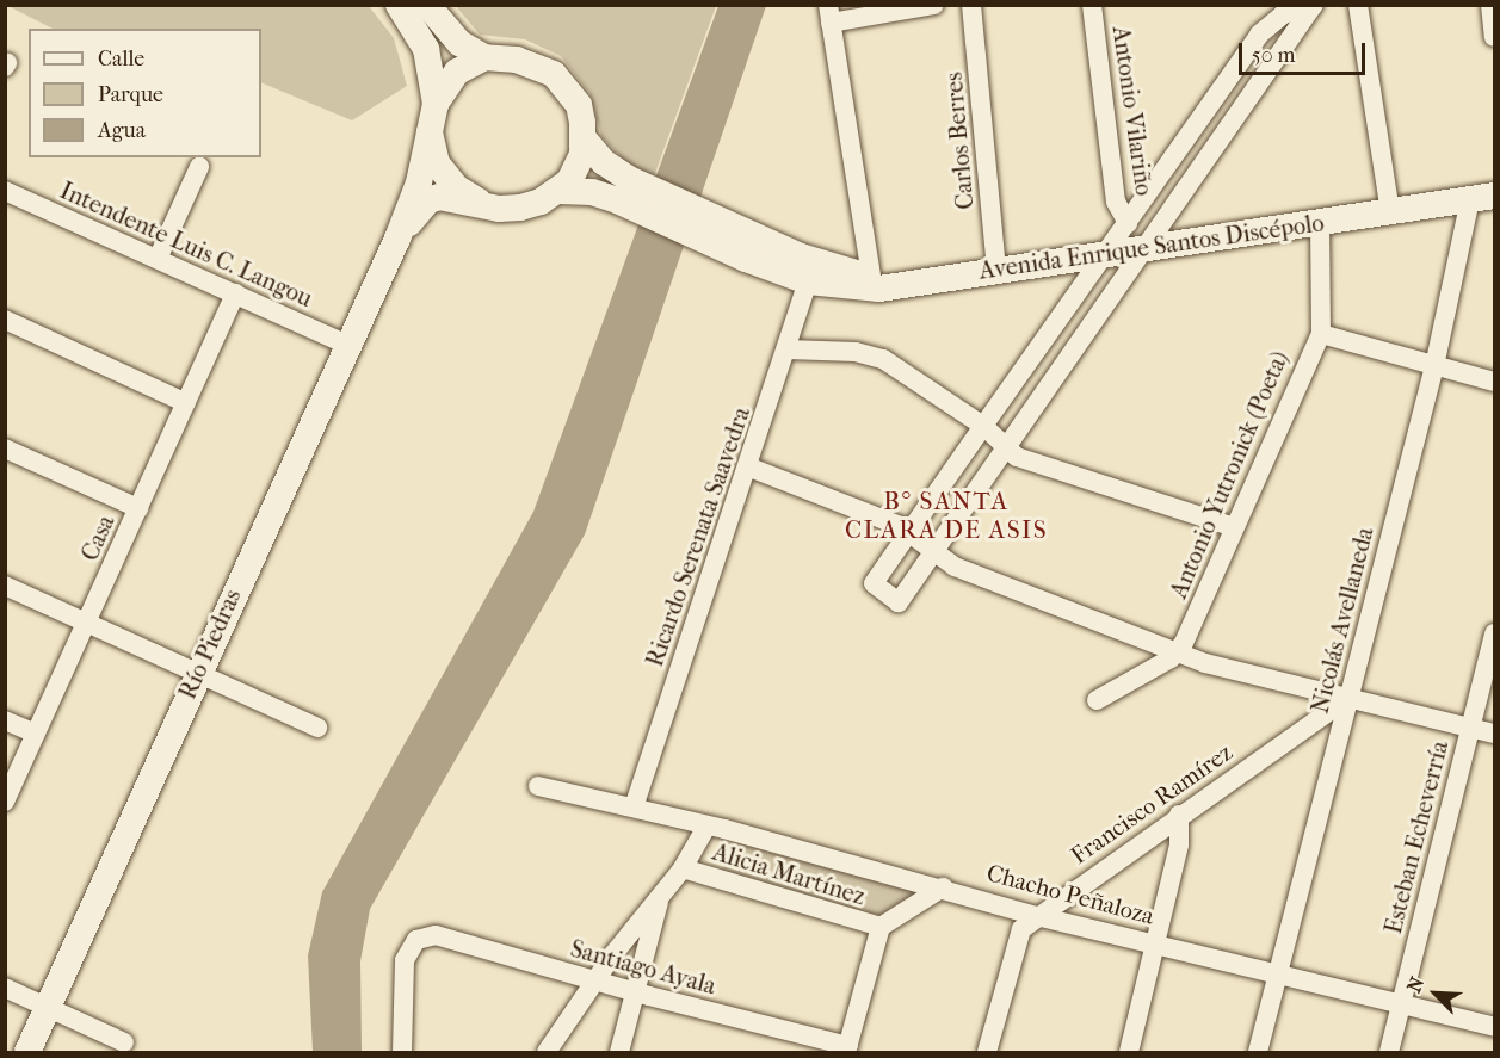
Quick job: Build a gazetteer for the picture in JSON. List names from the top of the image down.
{
  "streets": {
    "main road": ["Avenida Enrique Santos Discépolo", "Río Piedras"],
    "street": [
      "Antonio Vilariño",
      "Carlos Berres",
      "Intendente Luis C. Langou",
      "Antonio Yutronick (Poeta)",
      "Ricardo Serenata Saavedra",
      "Casa",
      "Nicolás Avellaneda",
      "Francisco Ramírez",
      "Esteban Echeverría",
      "Alicia Martínez",
      "Chacho Peñaloza",
      "Santiago Ayala"
    ]
  },
  "crossings": [
    ["Carlos Berres", "Avenida Enrique Santos Discépolo"],
    ["Intendente Luis C. Langou", "Casa"],
    ["Intendente Luis C. Langou", "Río Piedras"],
    ["Avenida Enrique Santos Discépolo", "Antonio Yutronick (Poeta)"],
    ["Avenida Enrique Santos Discépolo", "Ricardo Serenata Saavedra"],
    ["Avenida Enrique Santos Discépolo", "Nicolás Avellaneda"],
    ["Ricardo Serenata Saavedra", "Chacho Peñaloza"],
    ["Nicolás Avellaneda", "Francisco Ramírez"],
    ["Nicolás Avellaneda", "Chacho Peñaloza"],
    ["Francisco Ramírez", "Chacho Peñaloza"],
    ["Esteban Echeverría", "Chacho Peñaloza"]
  ],
  "districts": ["B° SANTA CLARA DE ASIS"],
  "legend": ["Calle", "Parque", "Agua"],
  "scale_bar": "50 m",
  "north": "top left"
}
